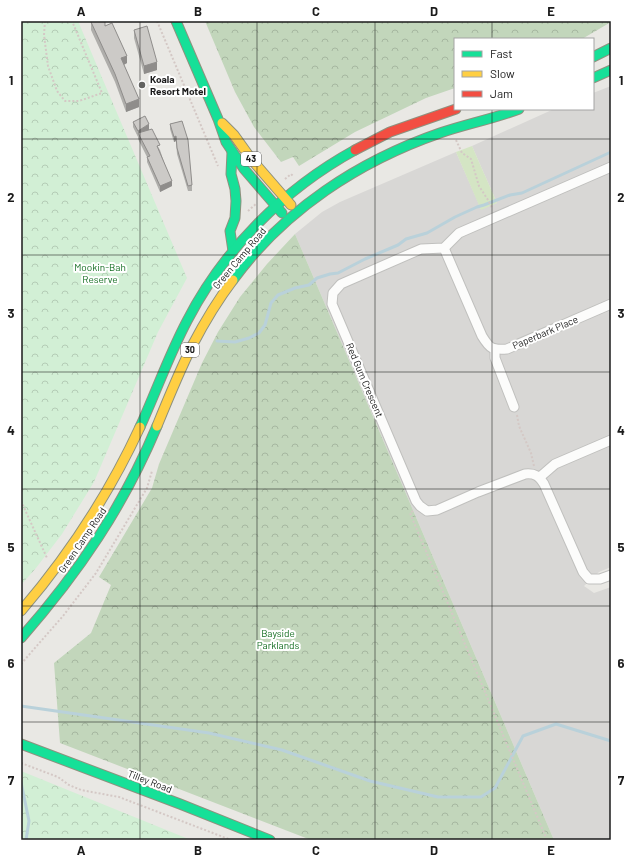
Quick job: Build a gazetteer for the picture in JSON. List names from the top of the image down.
{
  "streets": {
    "main road": [
      "43",
      "Green Camp Road",
      "30",
      "Tilley Road"
    ],
    "street": ["Paperbark Place", "Red Gum Crescent"]
  },
  "crossings": [
    ["43", "Green Camp Road"]
  ],
  "parks": ["Mookin-Bah Reserve", "Bayside Parklands"],
  "places": ["Koala Resort Motel"],
  "legend": ["Fast", "Slow", "Jam"],
  "grid": {
    "columns": [
      "A",
      "B",
      "C",
      "D",
      "E"
    ],
    "rows": [
      "1",
      "2",
      "3",
      "4",
      "5",
      "6",
      "7"
    ]
  }
}
